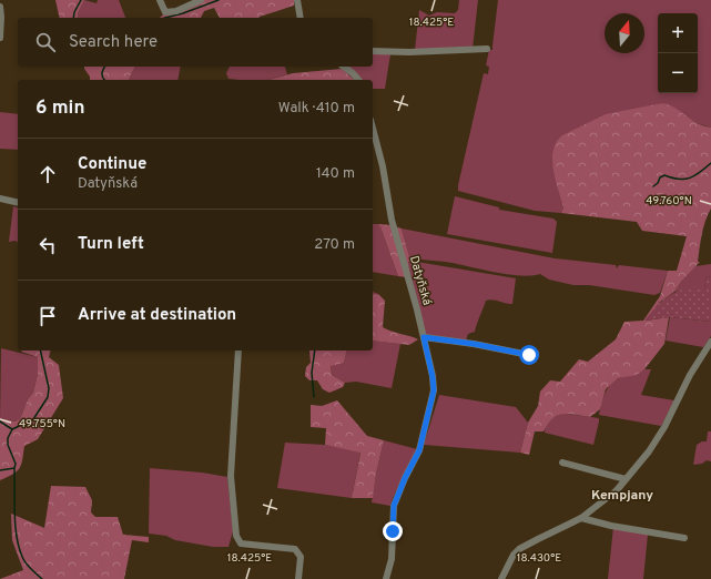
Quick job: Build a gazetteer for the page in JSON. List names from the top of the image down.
{
  "streets": {
    "street": ["Datyňská"]
  },
  "districts": ["Kempjany"],
  "north": "top",
  "page": {
    "map_buttons": ["+", "−"],
    "search": "Search here",
    "heading": ["6 min", "Walk · 410 m"],
    "list": [
      ["Continue", "Datyňská", "140 m"],
      ["Turn left", "270 m"],
      "Arrive at destination"
    ]
  },
  "coordinates": [
    "18.425°E",
    "49.760°N",
    "49.755°N",
    "18.430°E"
  ]
}
